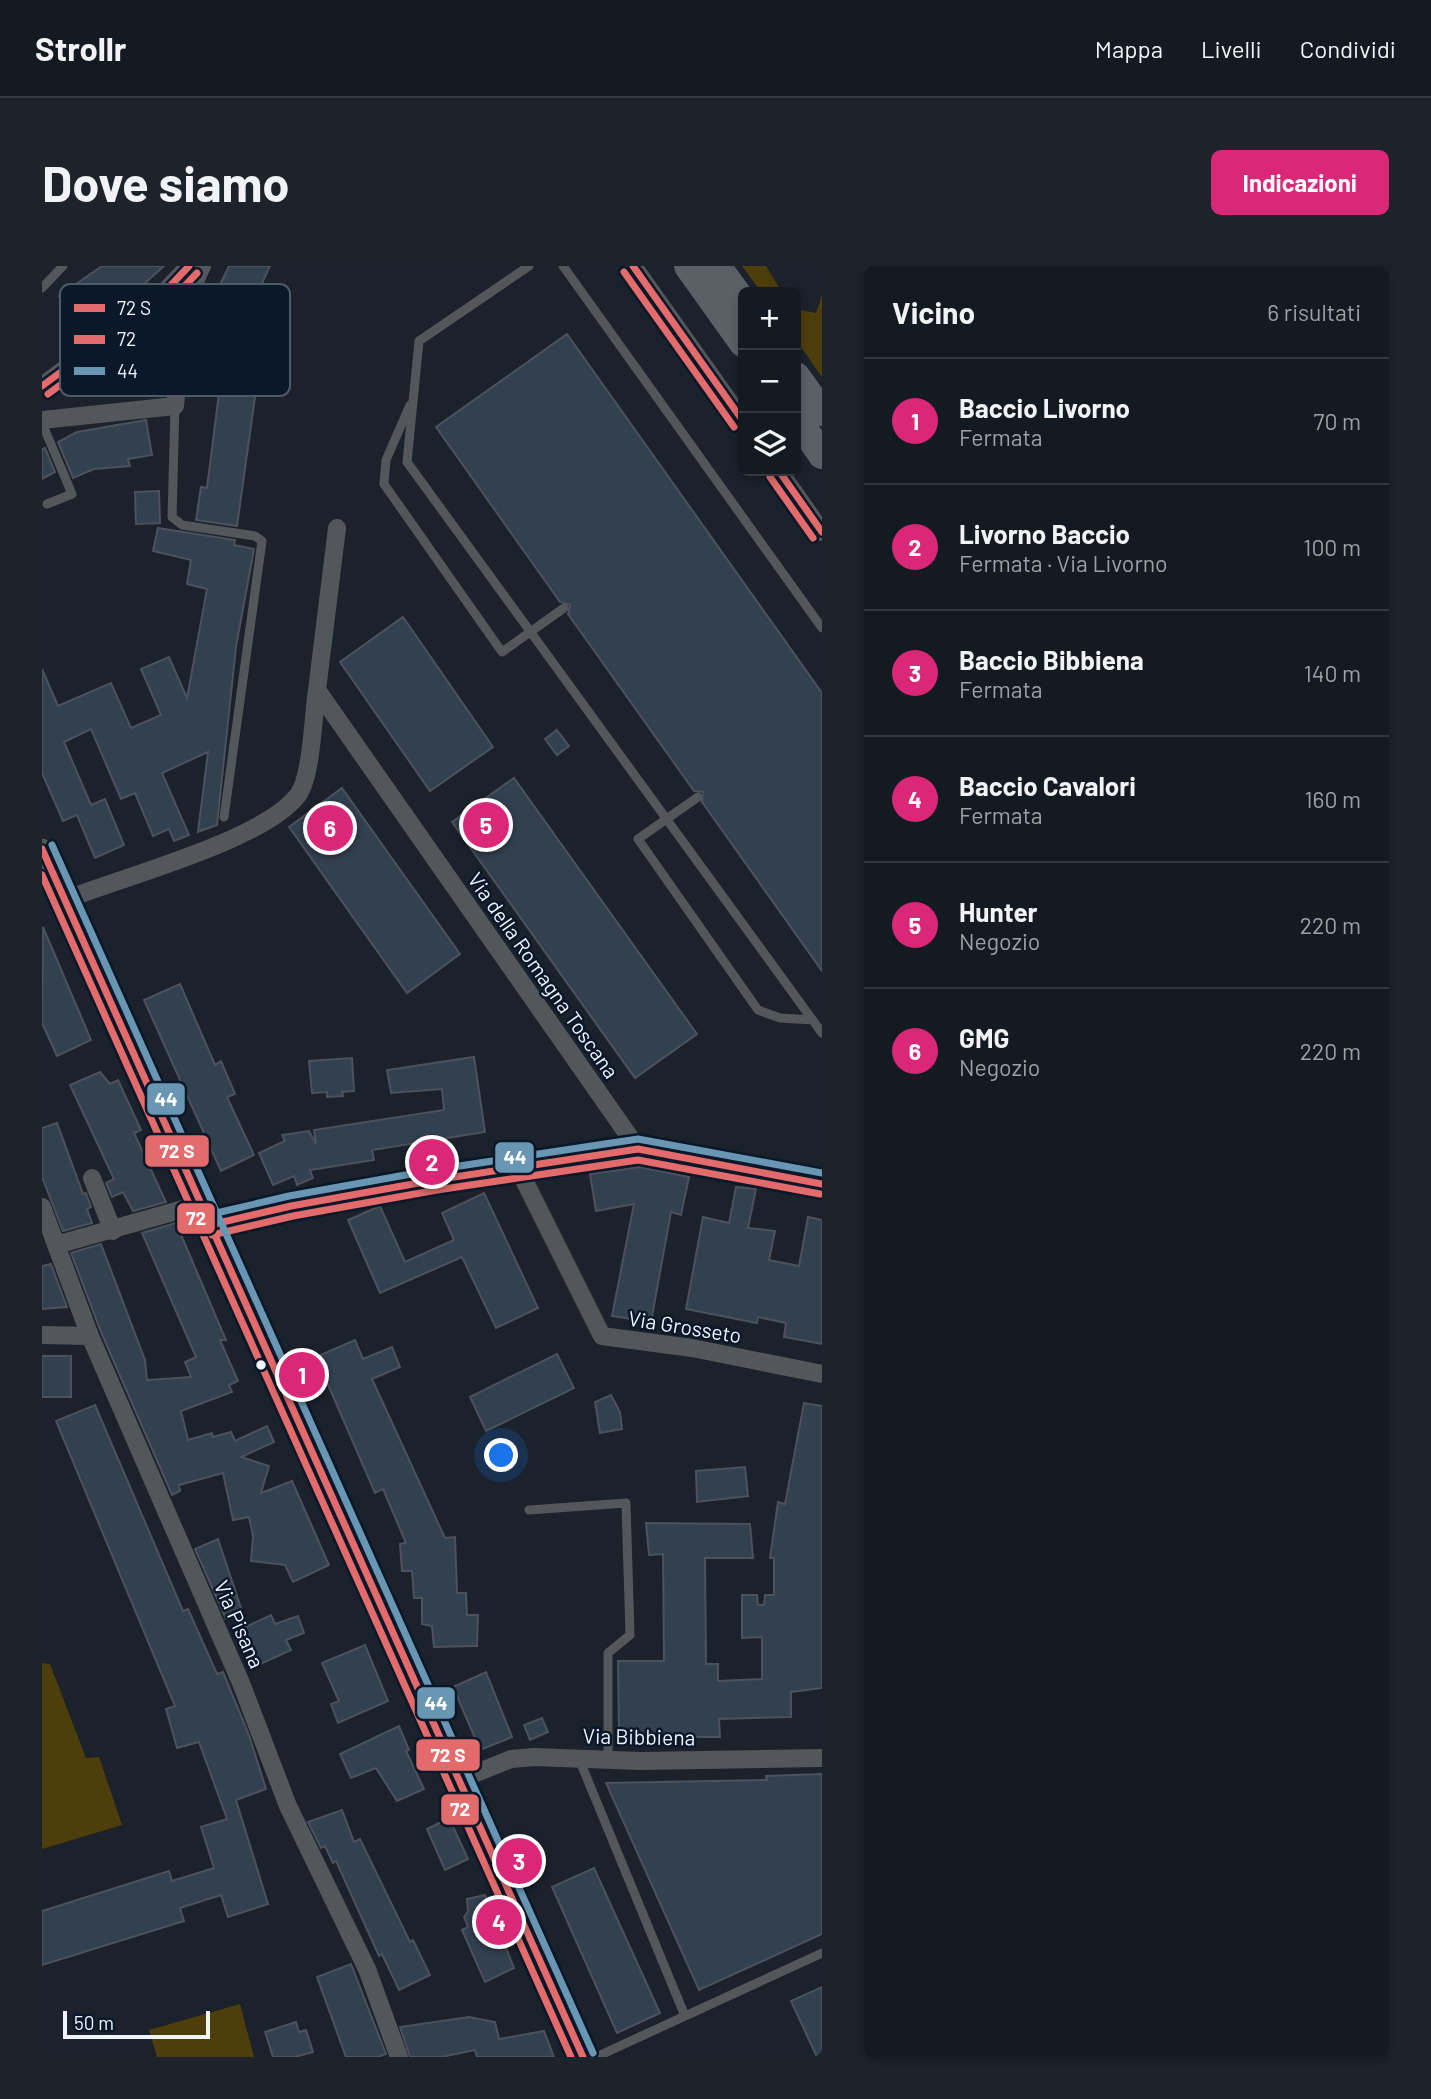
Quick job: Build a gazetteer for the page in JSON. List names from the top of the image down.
{
  "streets": {
    "street": [
      "Via della Romagna Toscana",
      "Via Grosseto",
      "Via Pisana",
      "Via Bibbiena"
    ]
  },
  "lines": ["transit line 72", "transit line 44"],
  "legend": ["72 S", "72", "44"],
  "scale_bar": "50 m",
  "page": {
    "header": "Strollr",
    "nav": ["Mappa", "Livelli", "Condividi"],
    "buttons": "Indicazioni",
    "title": "Dove siamo",
    "heading": ["Vicino", "6 risultati"],
    "map_buttons": ["+", "−"],
    "list": [
      {
        "mark": "1",
        "name": "Baccio Livorno",
        "note": "Fermata",
        "value": "70 m"
      },
      {
        "mark": "2",
        "name": "Livorno Baccio",
        "note": "Fermata · Via Livorno",
        "value": "100 m"
      },
      {
        "mark": "3",
        "name": "Baccio Bibbiena",
        "note": "Fermata",
        "value": "140 m"
      },
      {
        "mark": "4",
        "name": "Baccio Cavalori",
        "note": "Fermata",
        "value": "160 m"
      },
      {
        "mark": "5",
        "name": "Hunter",
        "note": "Negozio",
        "value": "220 m"
      },
      {
        "mark": "6",
        "name": "GMG",
        "note": "Negozio",
        "value": "220 m"
      }
    ],
    "pins": [
      "5",
      "6",
      "2",
      "1",
      "3",
      "4"
    ],
    "scale": "50 m"
  }
}
